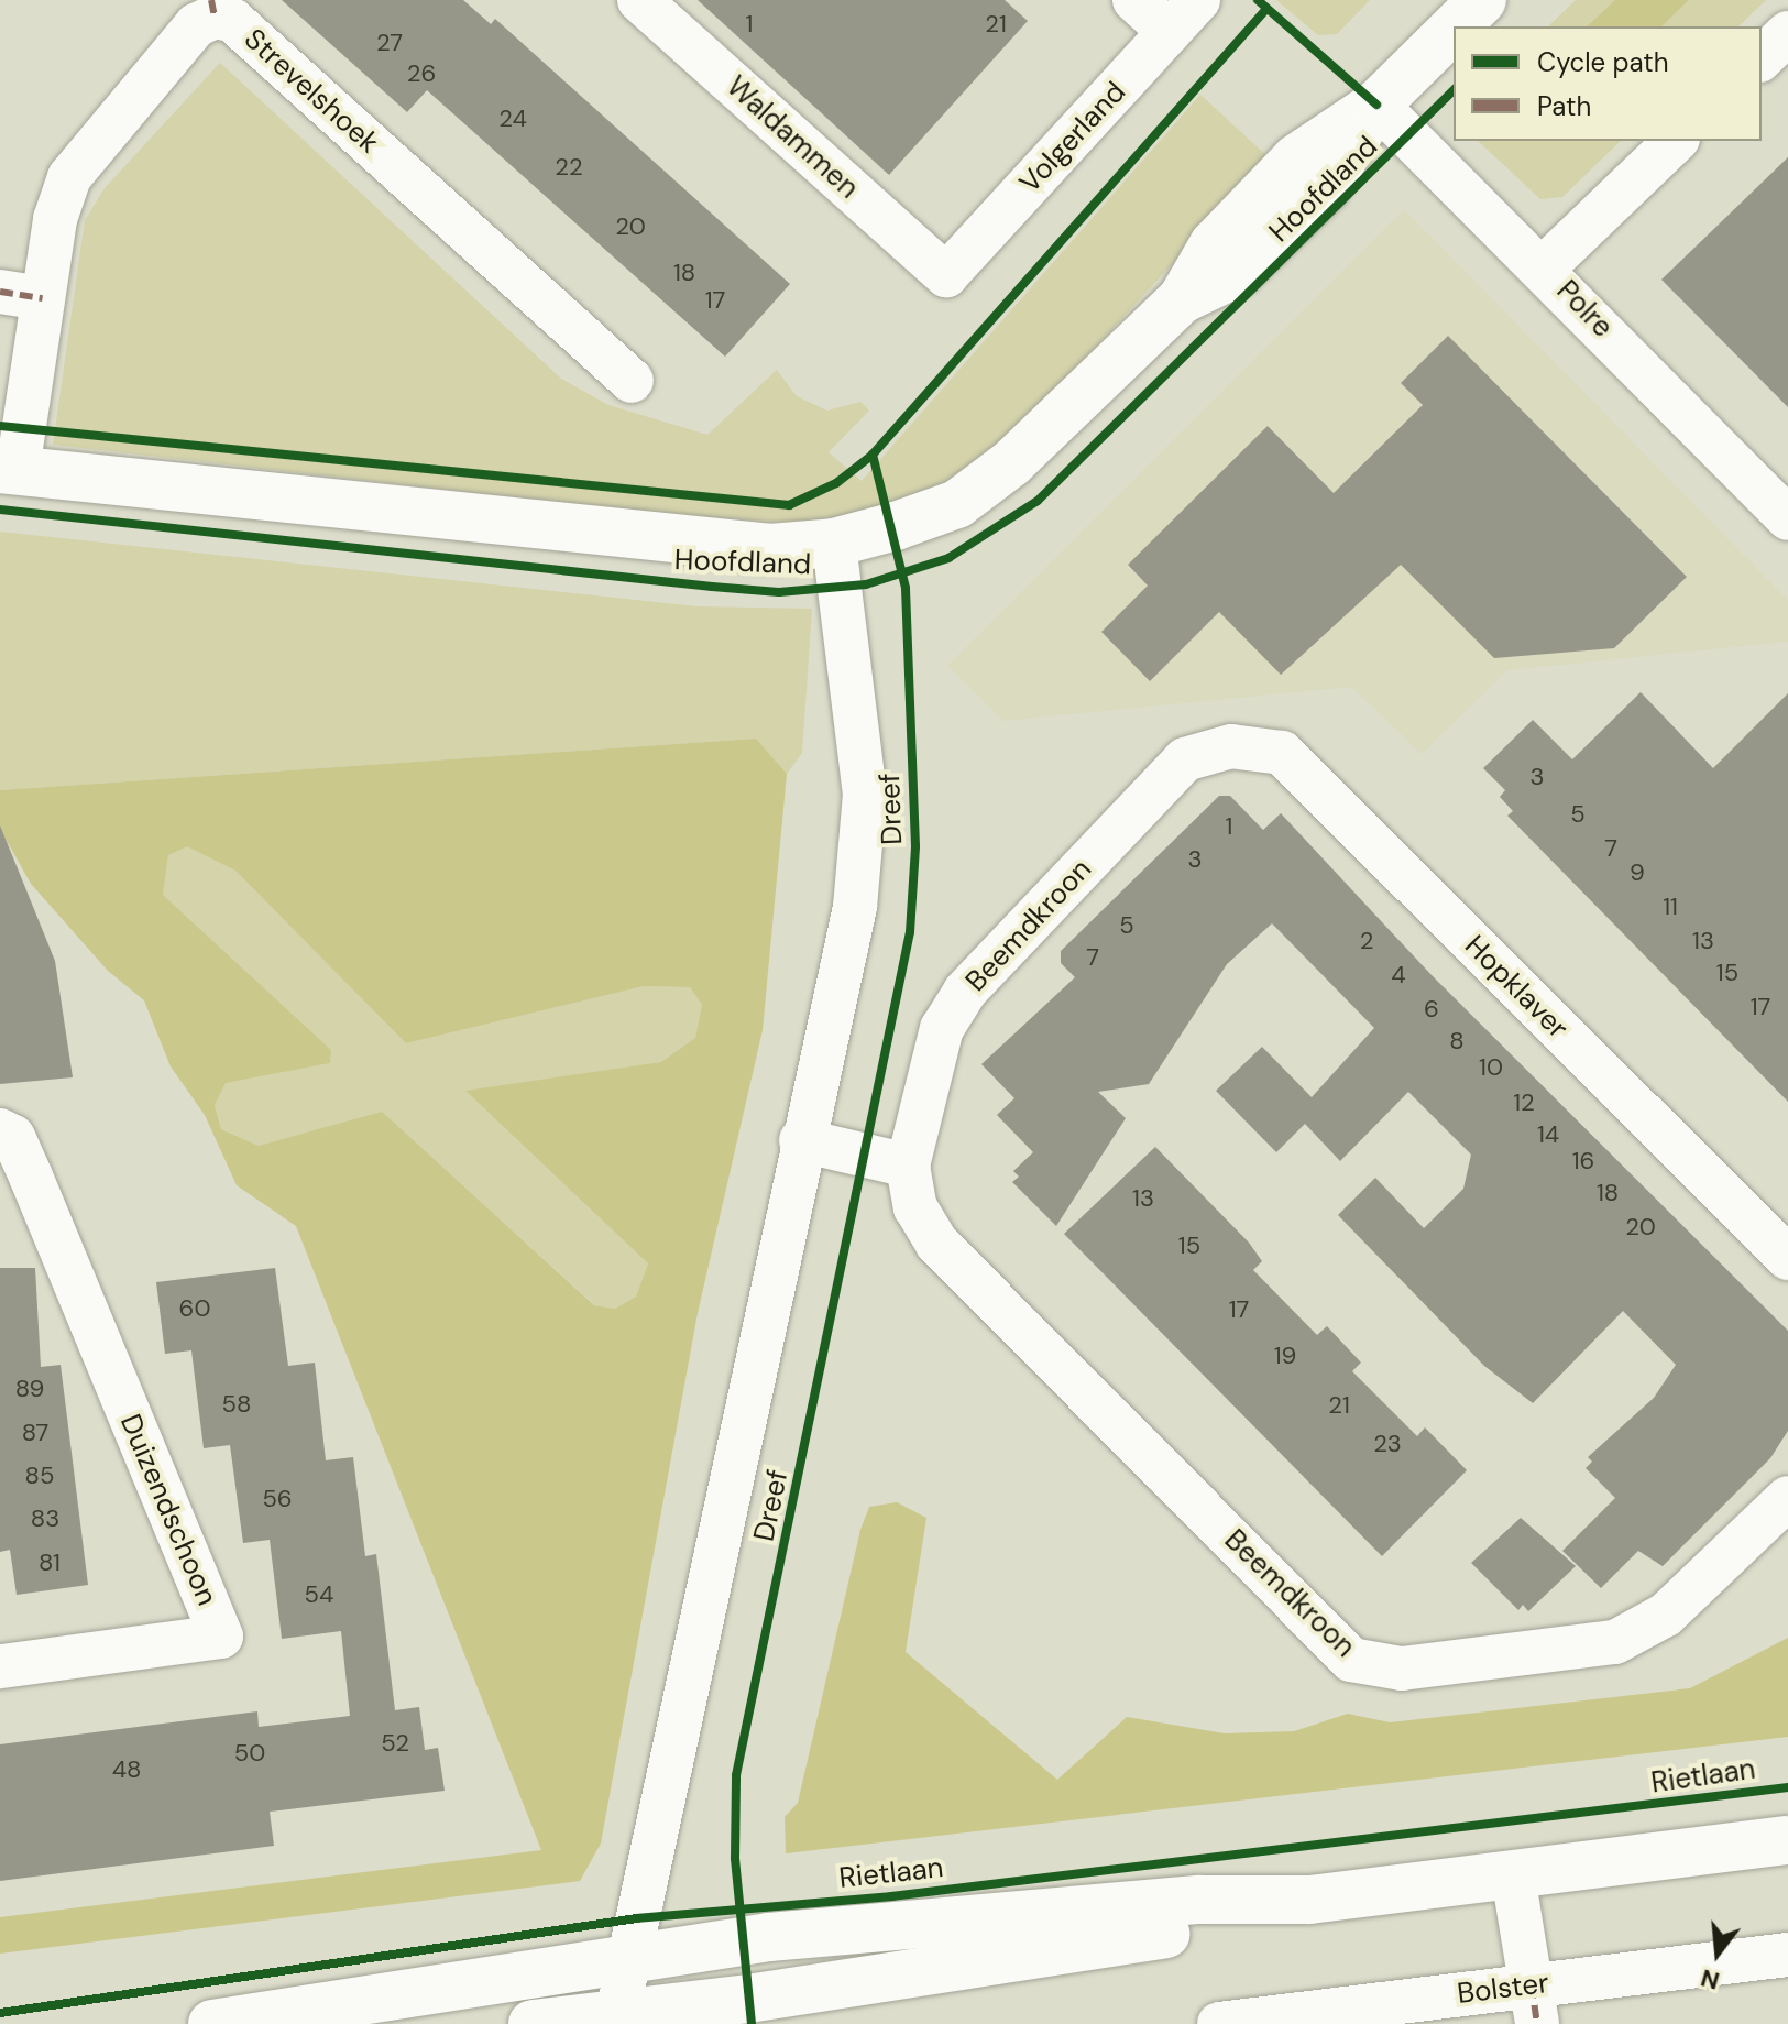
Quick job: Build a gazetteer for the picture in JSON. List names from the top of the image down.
{
  "streets": {
    "street": [
      "Strevelshoek",
      "Waldammen",
      "Volgerland",
      "Hoofdland",
      "Polre",
      "Dreef",
      "Beemdkroon",
      "Hopklaver",
      "Duizendschoon",
      "Rietlaan",
      "Bolster"
    ]
  },
  "crossings": [
    ["Strevelshoek", "Hoofdland"],
    ["Waldammen", "Volgerland"],
    ["Hoofdland", "Polre"],
    ["Hoofdland", "Dreef"],
    ["Dreef", "Rietlaan"],
    ["Beemdkroon", "Hopklaver"]
  ],
  "house_numbers": [
    "1",
    "21",
    "27",
    "26",
    "24",
    "22",
    "20",
    "18",
    "17",
    "3",
    "5",
    "1",
    "7",
    "3",
    "9",
    "11",
    "5",
    "2",
    "13",
    "7",
    "15",
    "4",
    "17",
    "6",
    "8",
    "10",
    "12",
    "14",
    "16",
    "18",
    "13",
    "20",
    "15",
    "60",
    "17",
    "19",
    "89",
    "58",
    "21",
    "87",
    "23",
    "85",
    "56",
    "83",
    "81",
    "54",
    "52",
    "50",
    "48"
  ],
  "legend": ["Cycle path", "Path"],
  "north": "bottom"
}
